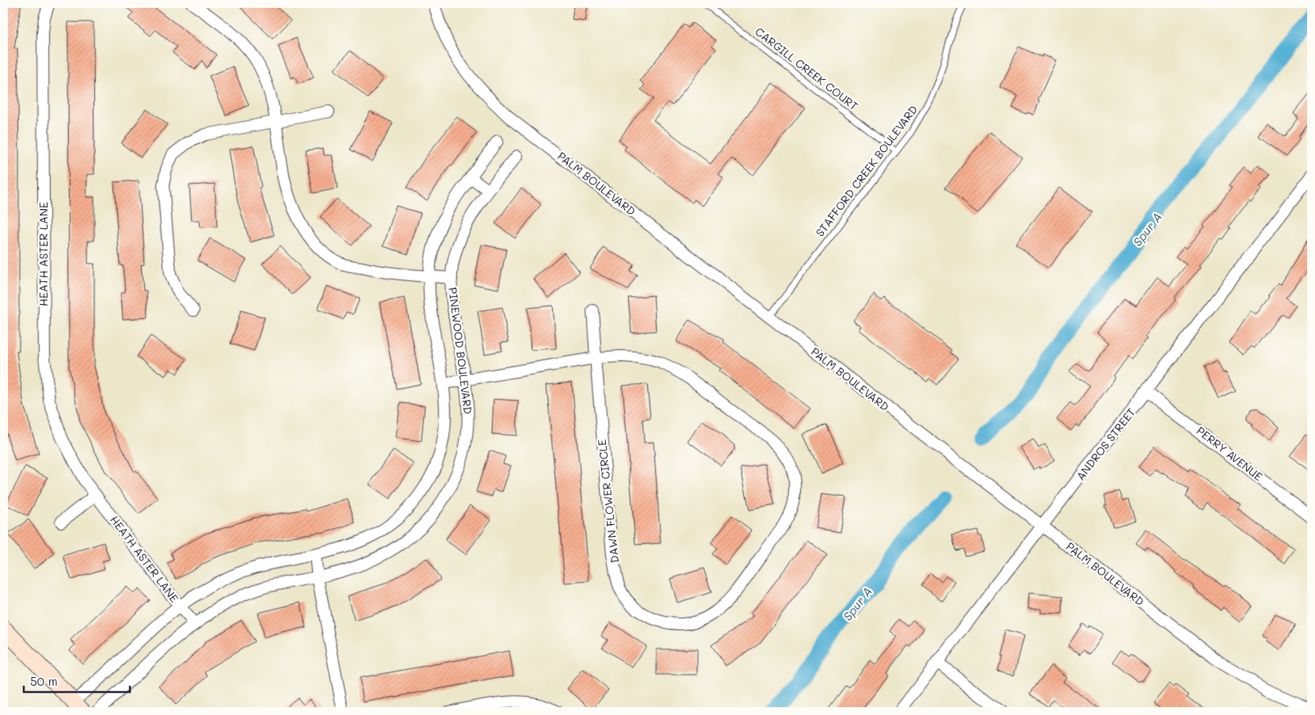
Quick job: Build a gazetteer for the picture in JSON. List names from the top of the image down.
{
  "streets": {
    "street": [
      "PALM BOULEVARD",
      "HEATH ASTER LANE",
      "PINEWOOD BOULEVARD",
      "ANDROS STREET",
      "PERRY AVENUE",
      "DAWN FLOWER CIRCLE"
    ],
    "lane": ["CARGILL CREEK COURT", "STAFFORD CREEK BOULEVARD"]
  },
  "crossings": [
    ["CARGILL CREEK COURT", "STAFFORD CREEK BOULEVARD"],
    ["STAFFORD CREEK BOULEVARD", "PALM BOULEVARD"],
    ["PALM BOULEVARD", "ANDROS STREET"],
    ["HEATH ASTER LANE", "PINEWOOD BOULEVARD"],
    ["ANDROS STREET", "PERRY AVENUE"]
  ],
  "water": ["Spur A"],
  "scale_bar": "50 m"
}
